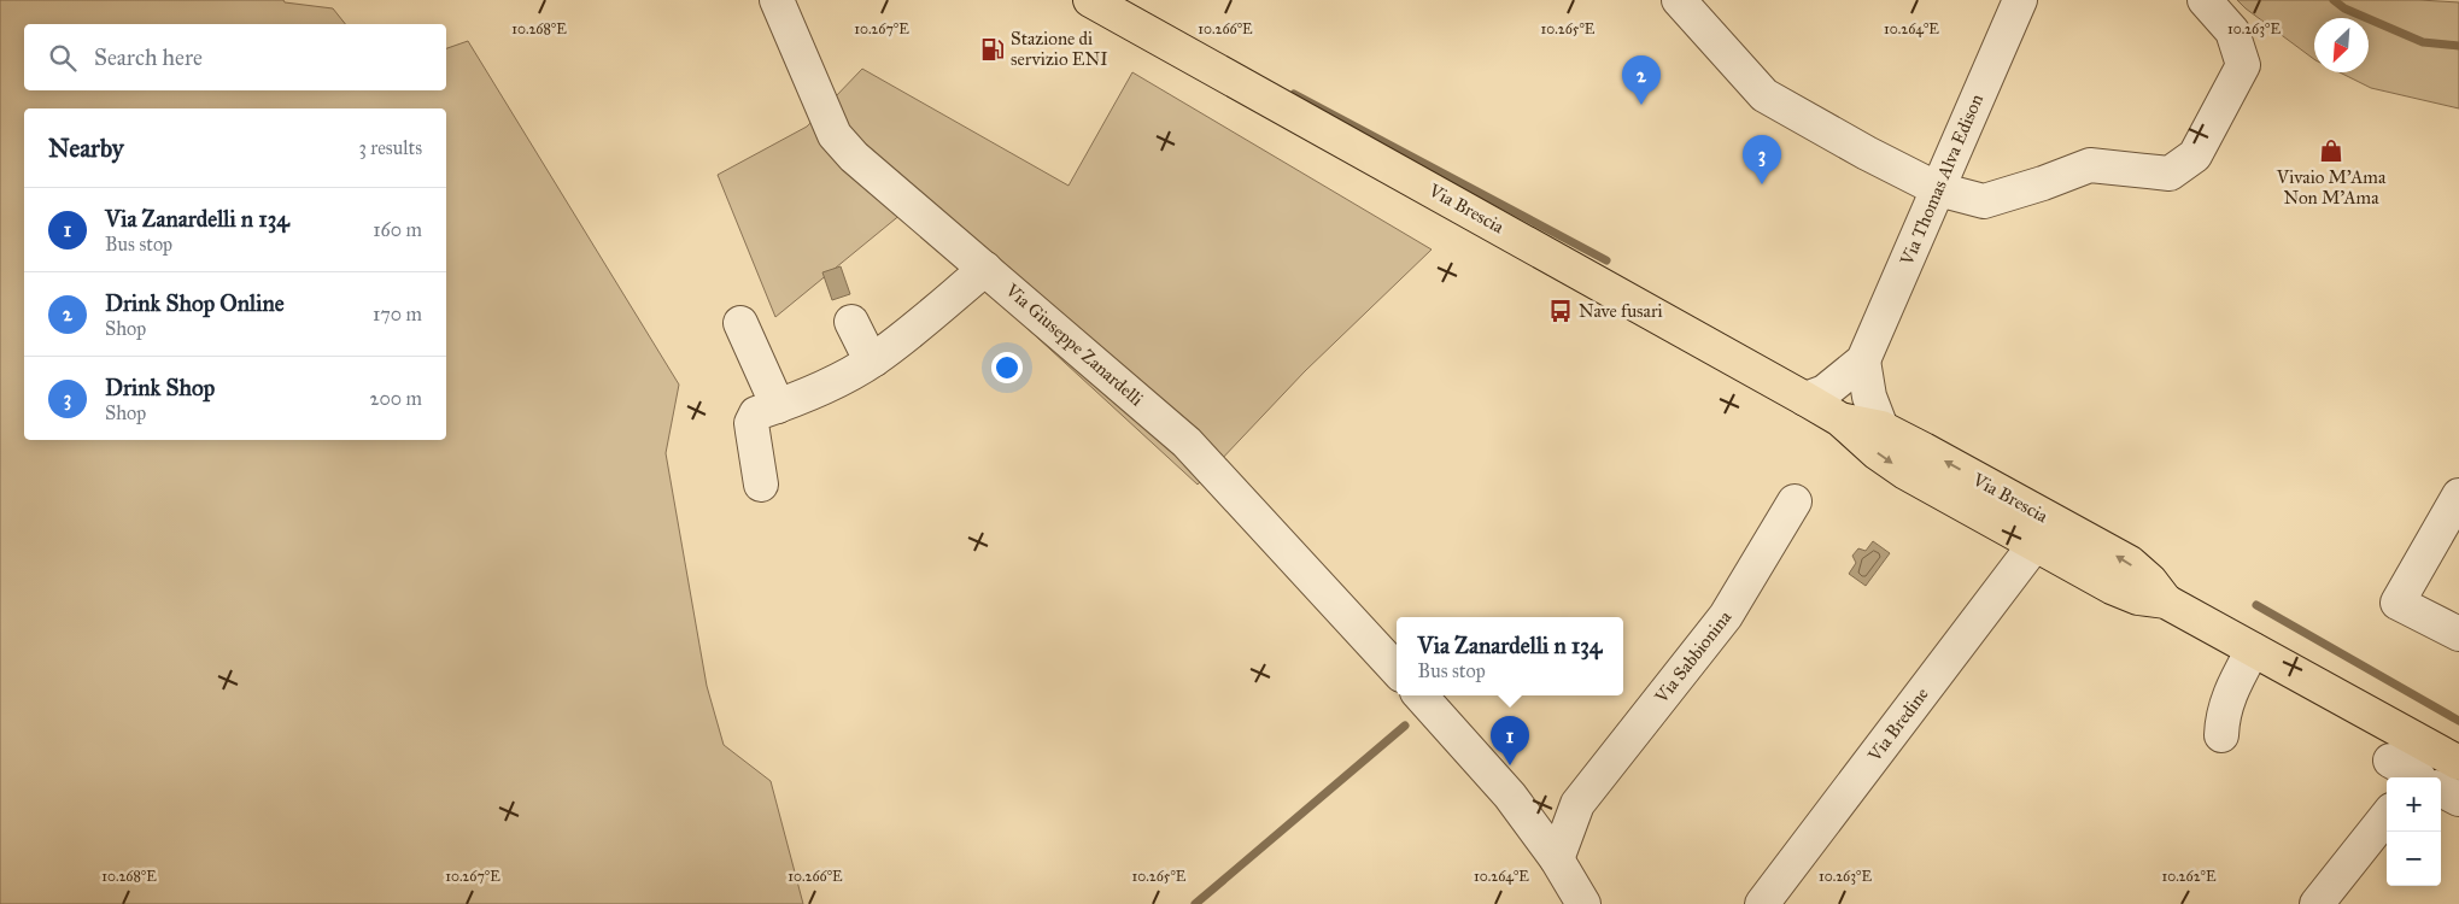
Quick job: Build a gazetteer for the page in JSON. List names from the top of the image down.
{
  "streets": {
    "main road": ["Via Brescia"],
    "street": [
      "Via Thomas Alva Edison",
      "Via Giuseppe Zanardelli",
      "Via Sabbionina",
      "Via Bredine"
    ]
  },
  "crossings": [
    ["Via Thomas Alva Edison", "Via Brescia"],
    ["Via Brescia", "Via Bredine"]
  ],
  "places": {
    "fuel station": ["Stazione di servizio ENI"],
    "shop": ["Vivaio M'Ama Non M'Ama"],
    "bus stop": ["Nave fusari"]
  },
  "north": "bottom left",
  "page": {
    "search": "Search here",
    "pins": ["2", "3", "1"],
    "heading": ["Nearby", "3 results"],
    "list": [
      {
        "mark": "1",
        "name": "Via Zanardelli n 134",
        "note": "Bus stop",
        "value": "160 m"
      },
      {
        "mark": "2",
        "name": "Drink Shop Online",
        "note": "Shop",
        "value": "170 m"
      },
      {
        "mark": "3",
        "name": "Drink Shop",
        "note": "Shop",
        "value": "200 m"
      }
    ],
    "popup": ["Via Zanardelli n 134", "Bus stop"],
    "map_buttons": ["+", "−"]
  },
  "coordinates": [
    "10.268°E",
    "10.267°E",
    "10.266°E",
    "10.265°E",
    "10.264°E",
    "10.263°E",
    "10.262°E"
  ]
}
